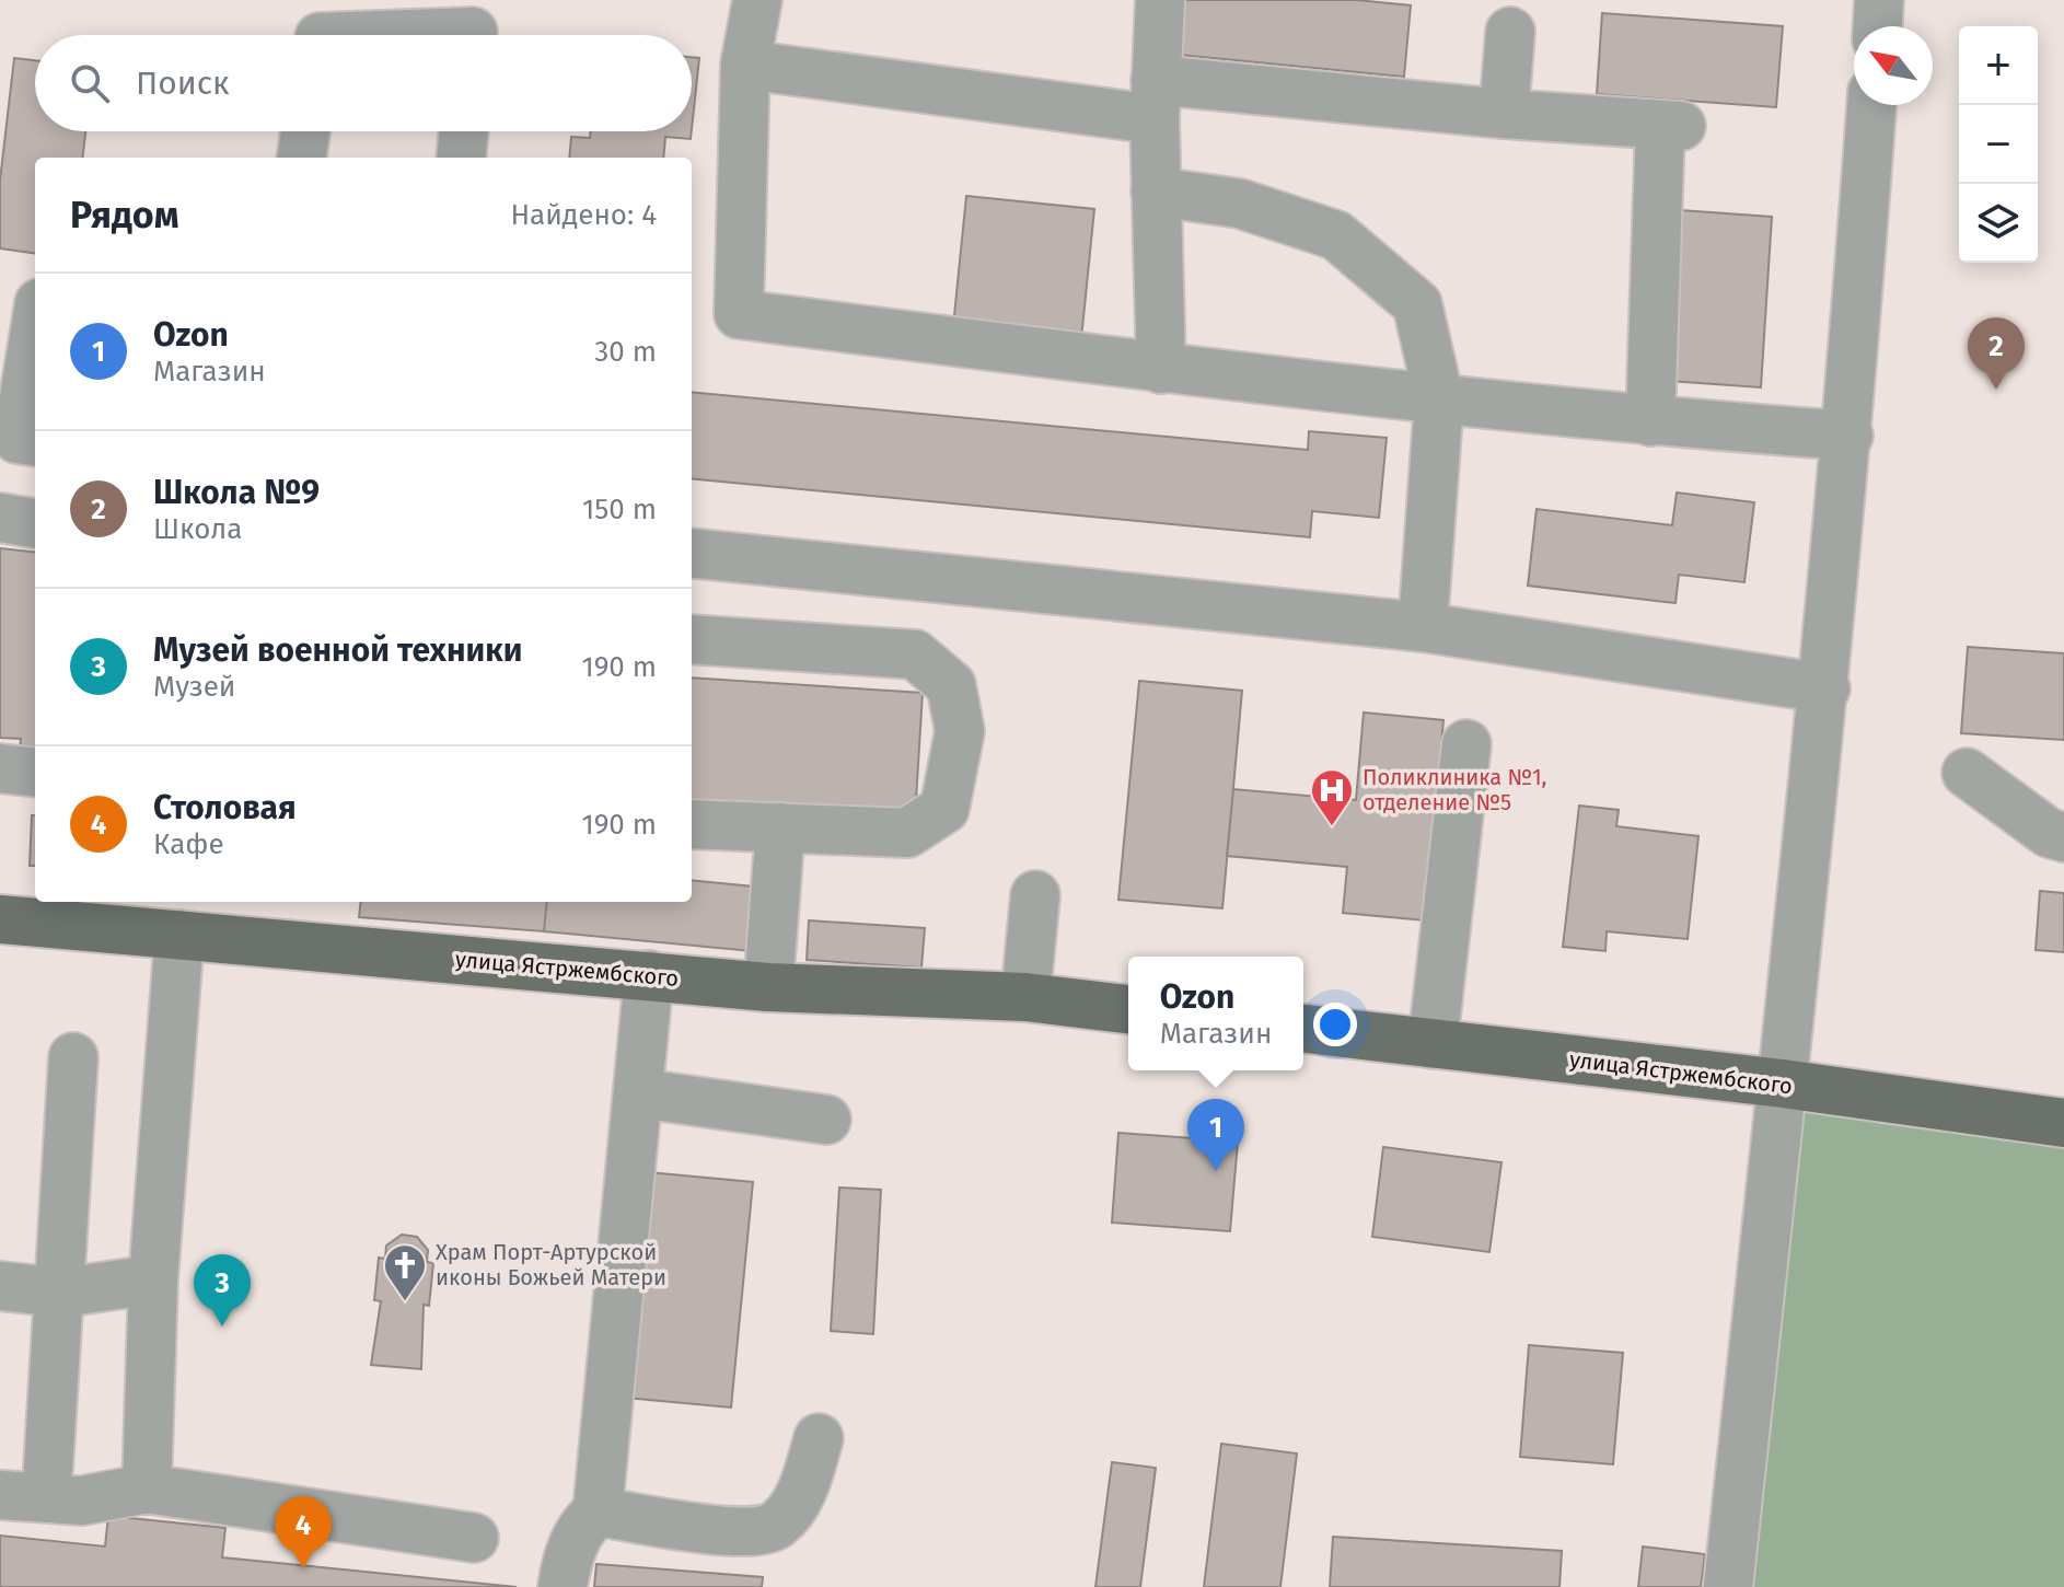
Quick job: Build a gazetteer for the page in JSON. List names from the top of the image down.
{
  "streets": {
    "main road": ["улица Ястржембского"]
  },
  "places": {
    "hospital": ["Поликлиника №1, отделение №5"],
    "church": ["Храм Порт-Артурской иконы Божьей Матери"]
  },
  "north": "top left",
  "page": {
    "map_buttons": ["+", "−"],
    "search": "Поиск",
    "heading": ["Рядом", "Найдено: 4"],
    "list": [
      {
        "mark": "1",
        "name": "Ozon",
        "note": "Магазин",
        "value": "30 m"
      },
      {
        "mark": "2",
        "name": "Школа №9",
        "note": "Школа",
        "value": "150 m"
      },
      {
        "mark": "3",
        "name": "Музей военной техники",
        "note": "Музей",
        "value": "190 m"
      },
      {
        "mark": "4",
        "name": "Столовая",
        "note": "Кафе",
        "value": "190 m"
      }
    ],
    "pins": [
      "2",
      "1",
      "3",
      "4"
    ],
    "popup": ["Ozon", "Магазин"]
  }
}
